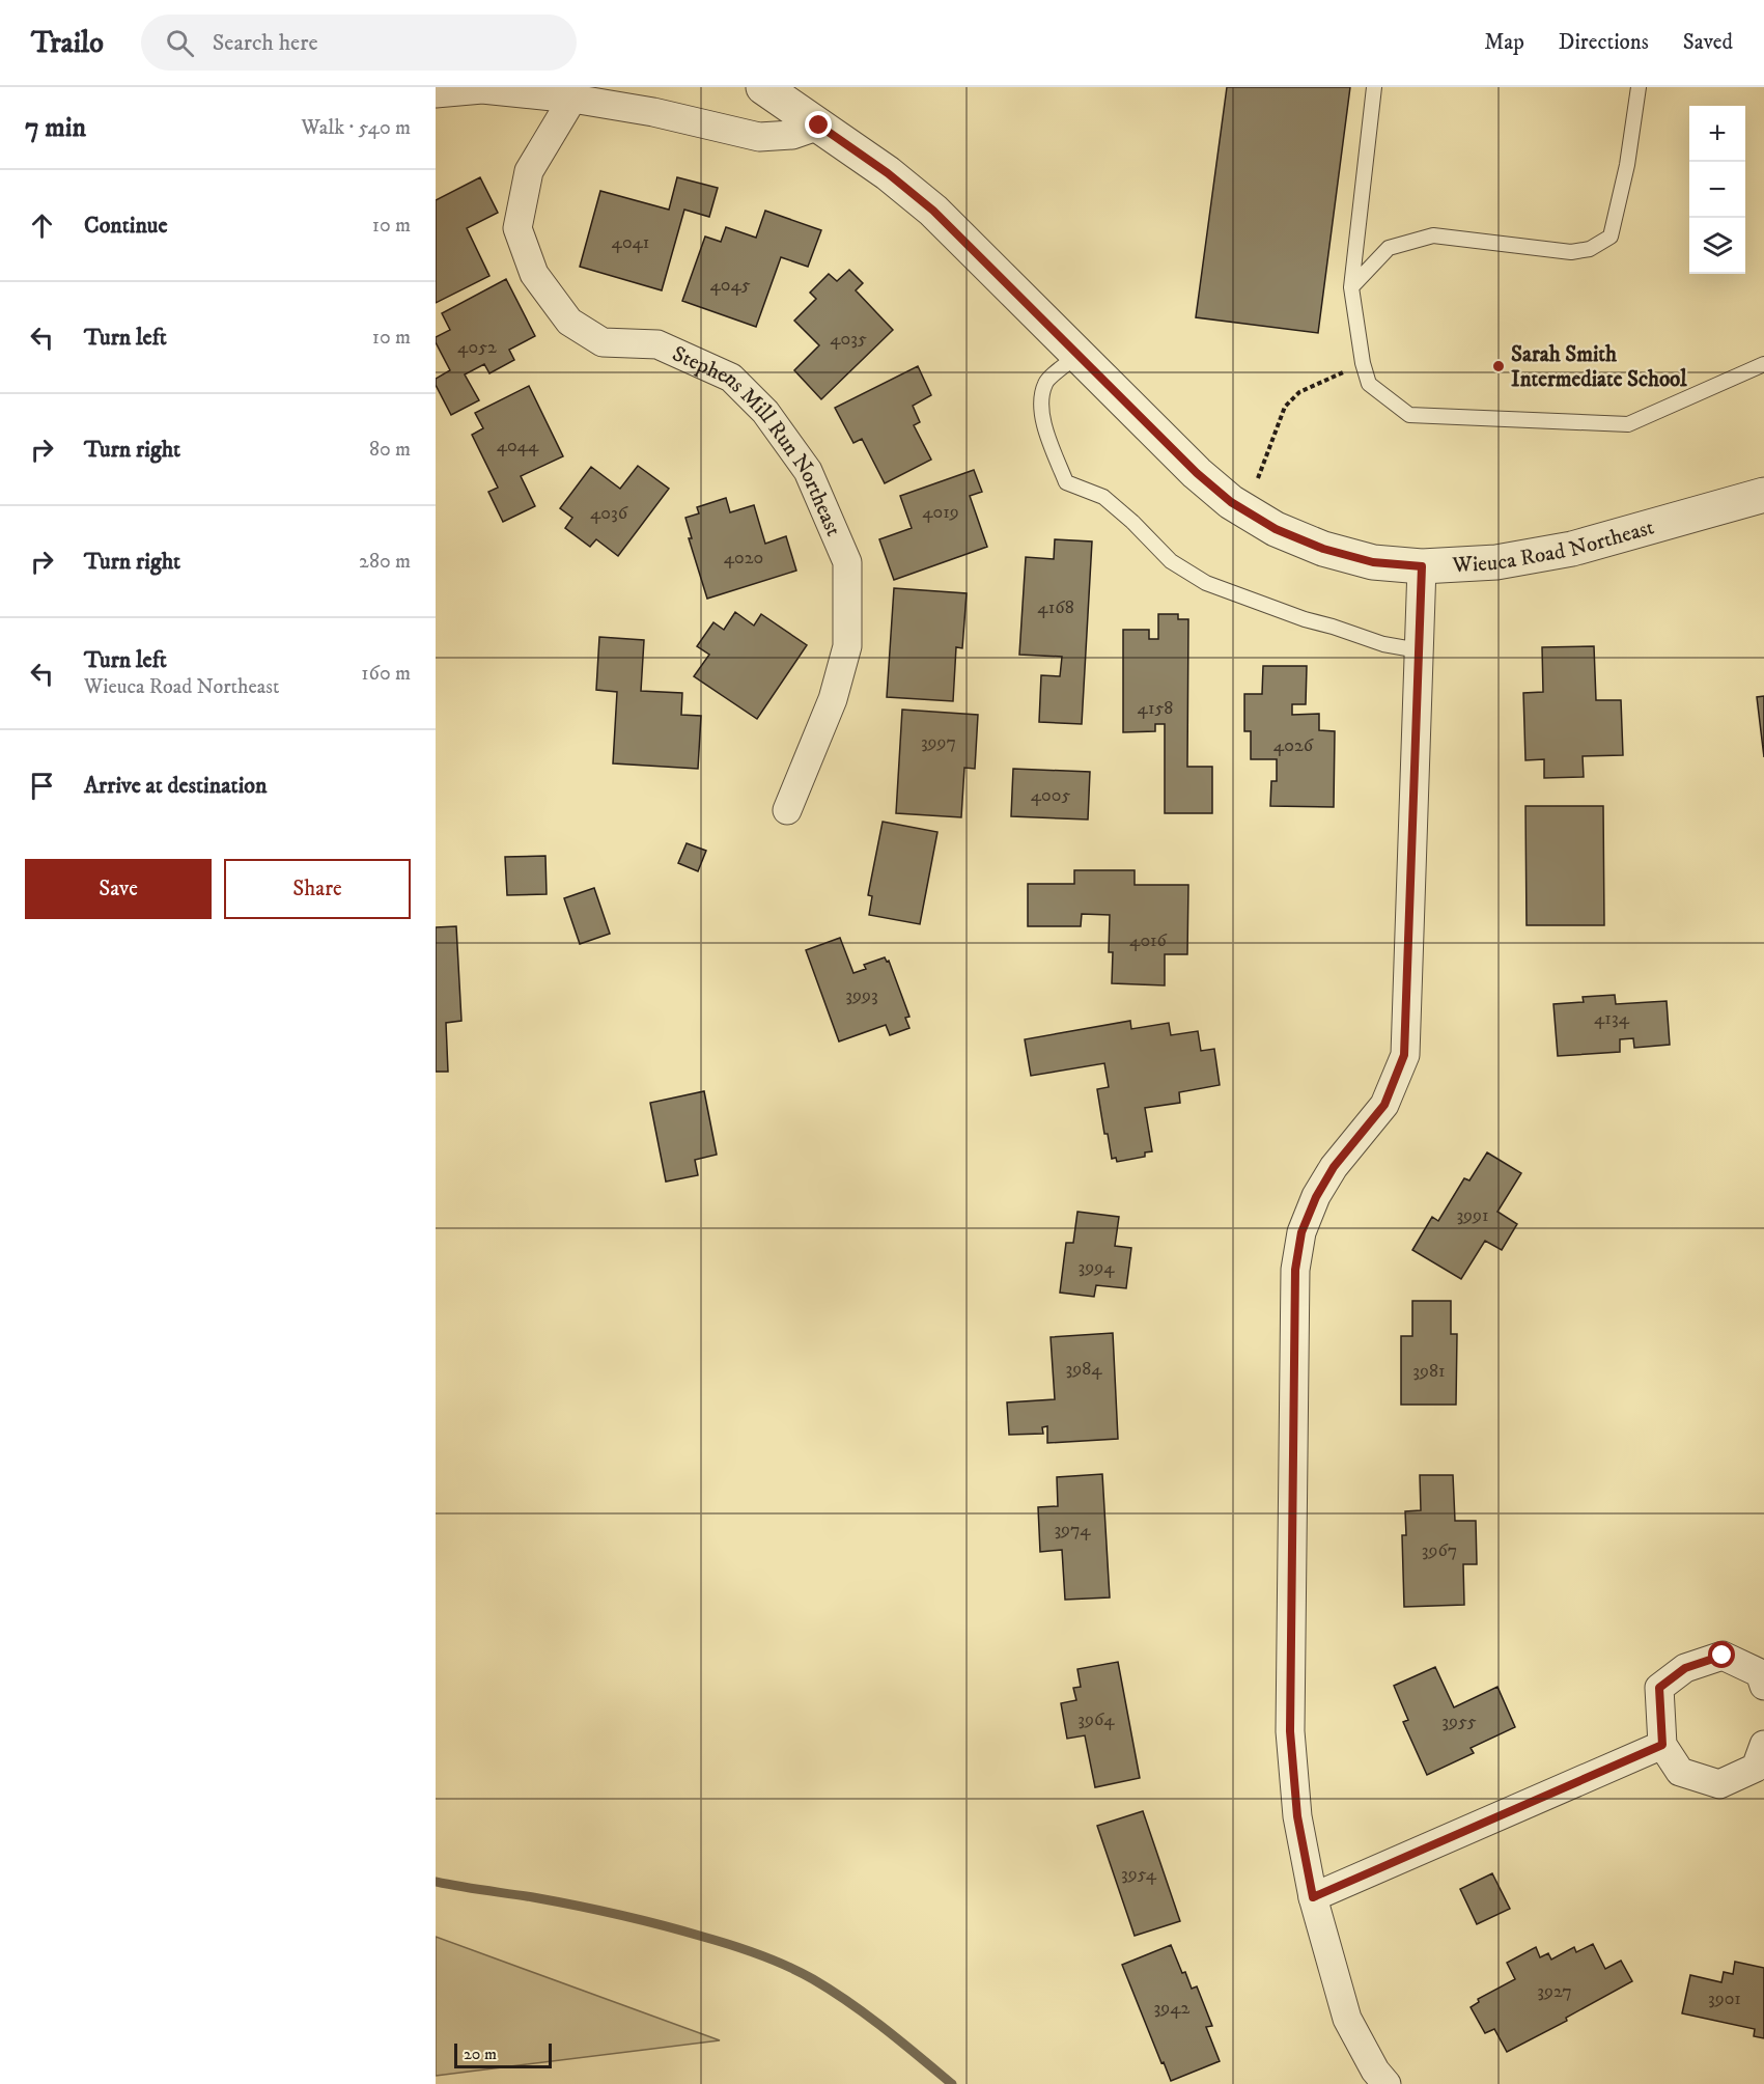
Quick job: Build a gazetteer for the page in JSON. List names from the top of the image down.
{
  "streets": {
    "street": ["Stephens Mill Run Northeast", "Wieuca Road Northeast"]
  },
  "places": ["Sarah Smith Intermediate School"],
  "house_numbers": [
    "4041",
    "4045",
    "4035",
    "4052",
    "4044",
    "4019",
    "4036",
    "4020",
    "4168",
    "4158",
    "3997",
    "4026",
    "4005",
    "4016",
    "3993",
    "4134",
    "3991",
    "3994",
    "3984",
    "3981",
    "3974",
    "3967",
    "3964",
    "3955",
    "3954",
    "3927",
    "3901",
    "3942"
  ],
  "scale_bar": "20 m",
  "page": {
    "header": "Trailo",
    "search": "Search here",
    "nav": ["Map", "Directions", "Saved"],
    "heading": ["7 min", "Walk · 540 m"],
    "map_buttons": ["+", "−"],
    "list": [
      ["Continue", "10 m"],
      ["Turn left", "10 m"],
      ["Turn right", "80 m"],
      ["Turn right", "280 m"],
      ["Turn left", "Wieuca Road Northeast", "160 m"],
      "Arrive at destination"
    ],
    "buttons": ["Save", "Share"],
    "scale": "20 m"
  }
}
